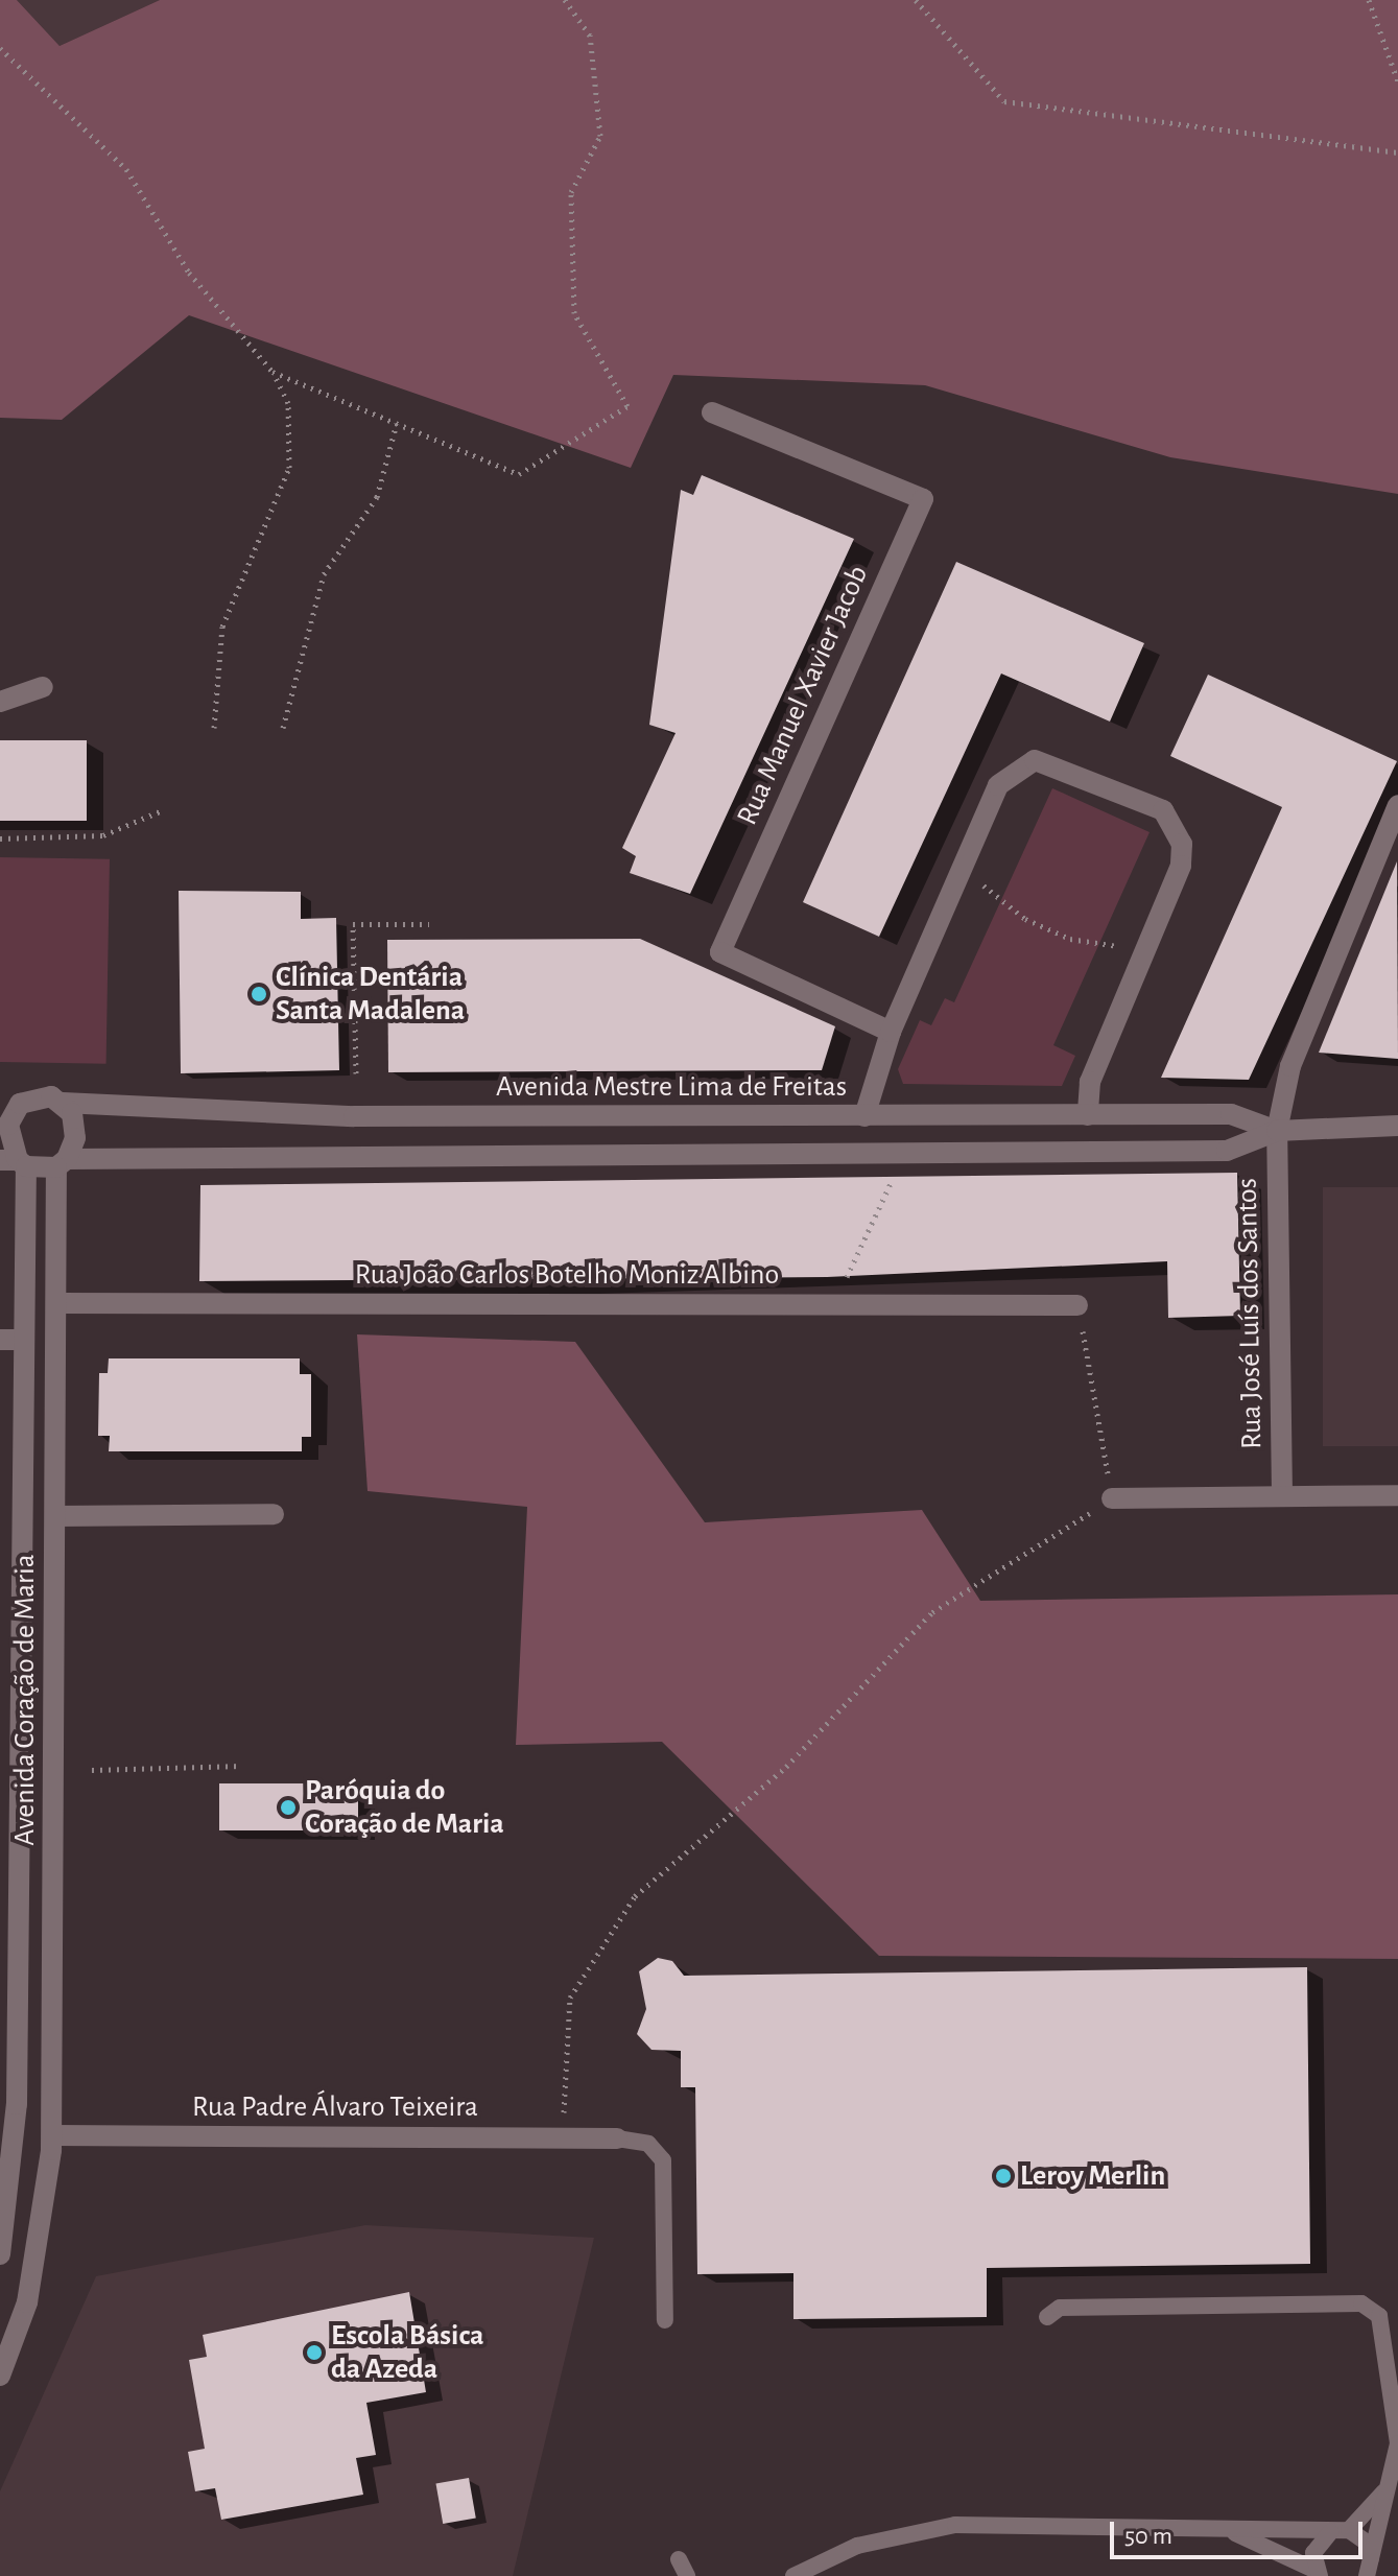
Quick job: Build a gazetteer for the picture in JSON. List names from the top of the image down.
{
  "streets": {
    "street": [
      "Rua Manuel Xavier Jacob",
      "Avenida Mestre Lima de Freitas",
      "Rua João Carlos Botelho Moniz Albino",
      "Rua José Luís dos Santos",
      "Avenida Coração de Maria",
      "Rua Padre Álvaro Teixeira"
    ]
  },
  "crossings": [
    ["Avenida Mestre Lima de Freitas", "Rua José Luís dos Santos"],
    ["Avenida Mestre Lima de Freitas", "Avenida Coração de Maria"],
    ["Rua João Carlos Botelho Moniz Albino", "Avenida Coração de Maria"],
    ["Avenida Coração de Maria", "Rua Padre Álvaro Teixeira"]
  ],
  "places": [
    "Clínica Dentária Santa Madalena",
    "Paróquia do Coração de Maria",
    "Leroy Merlin",
    "Escola Básica da Azeda"
  ],
  "scale_bar": "50 m"
}
